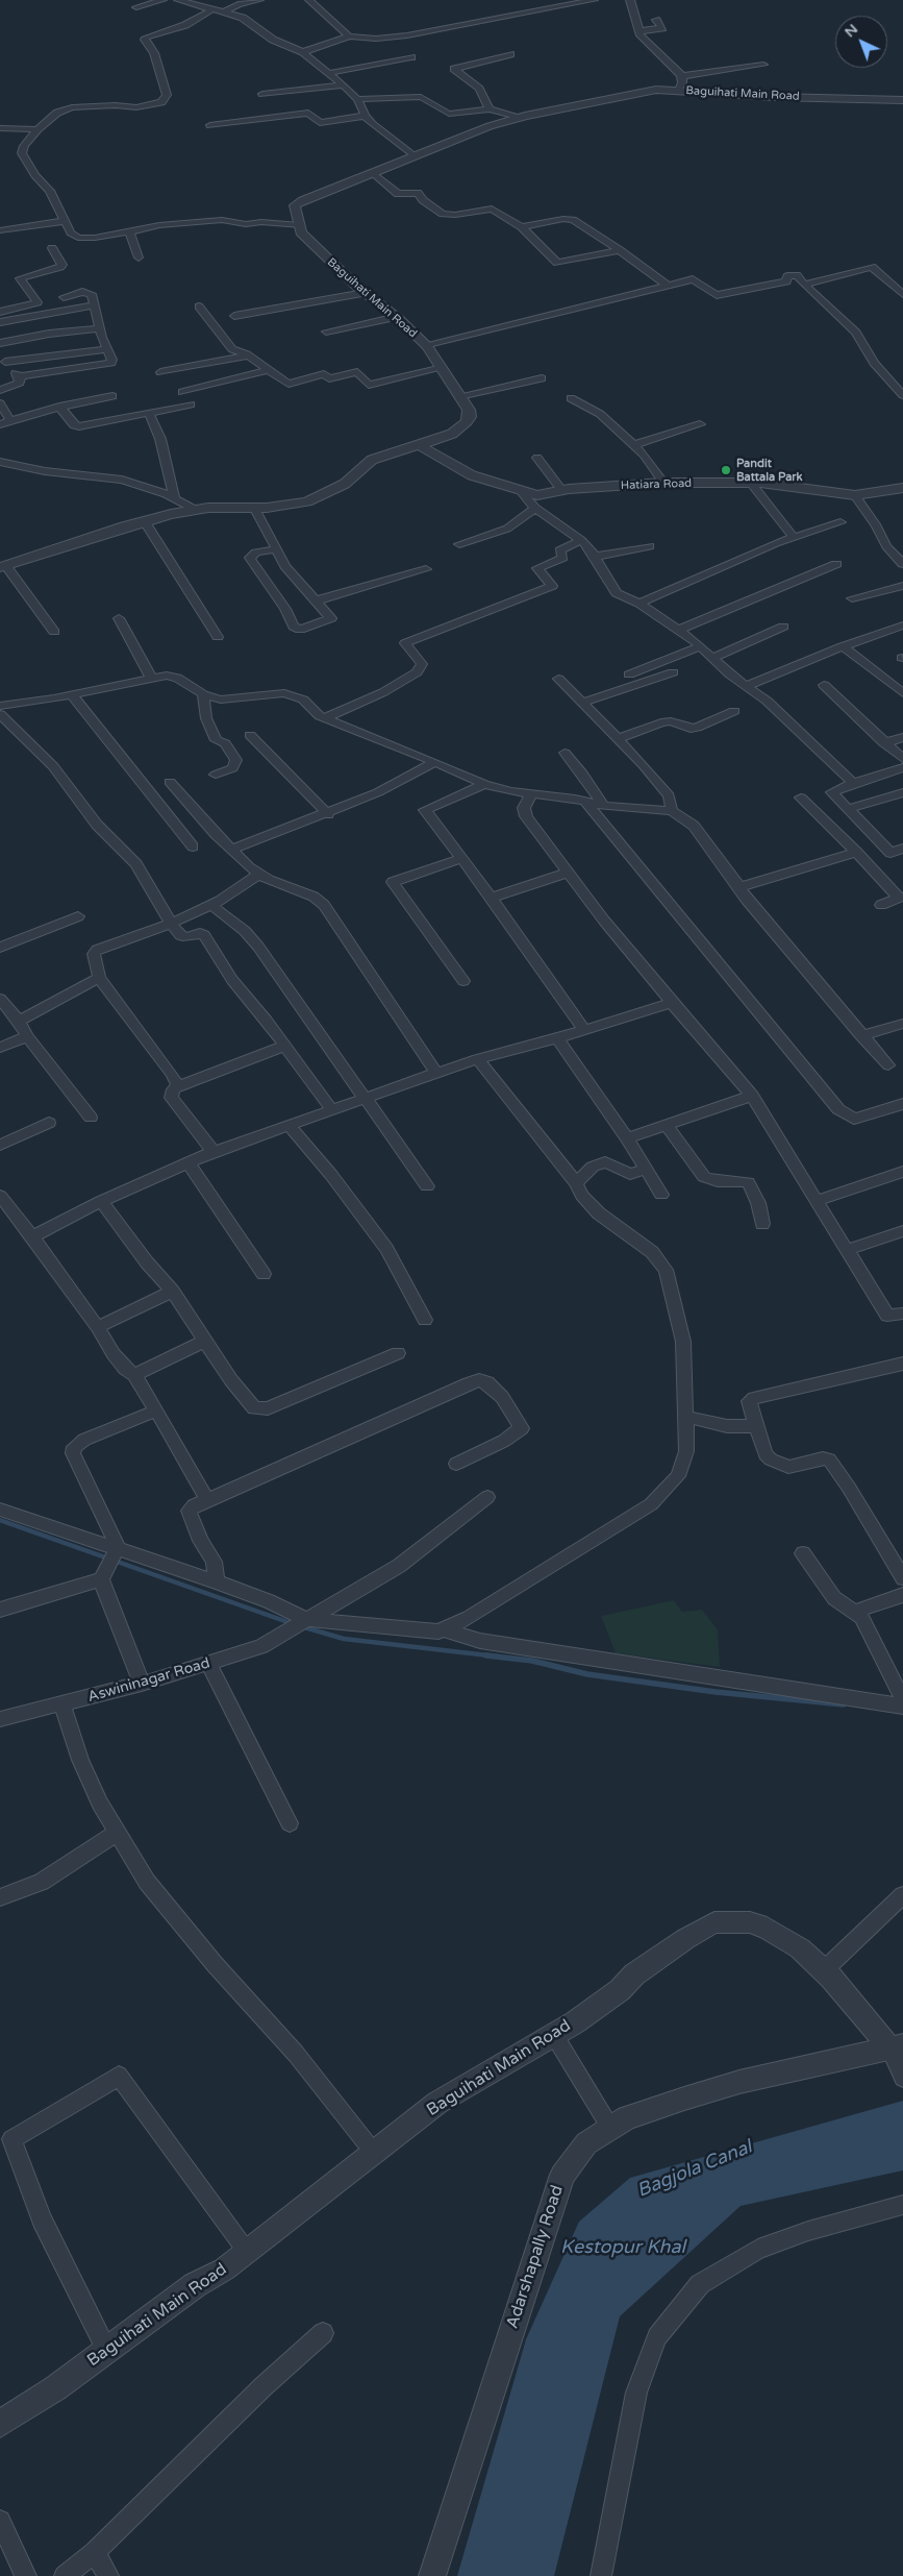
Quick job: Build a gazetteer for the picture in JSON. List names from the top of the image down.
{
  "streets": {
    "street": [
      "Baguihati Main Road",
      "Hatiara Road",
      "Aswininagar Road",
      "Adarshapally Road"
    ]
  },
  "crossings": [
    ["Baguihati Main Road", "Hatiara Road"],
    ["Baguihati Main Road", "Adarshapally Road"]
  ],
  "water": ["Bagjola Canal", "Kestopur Khal"],
  "places": ["Pandit Battala Park"],
  "north": "top left"
}
